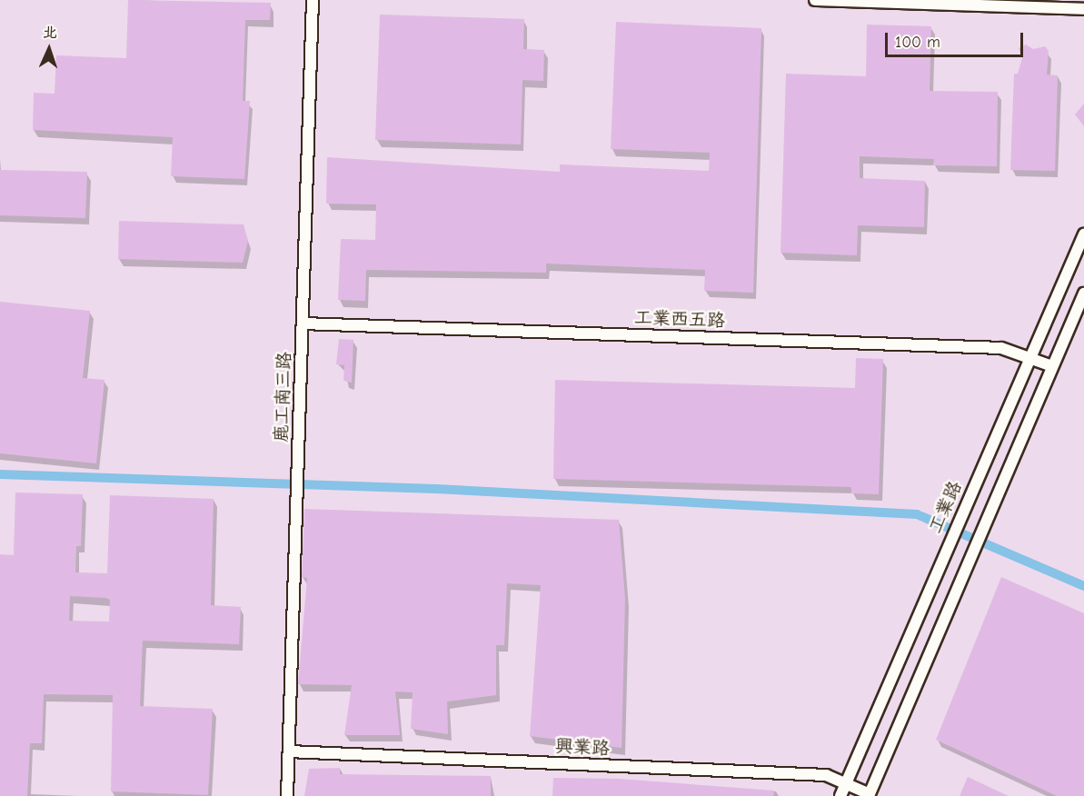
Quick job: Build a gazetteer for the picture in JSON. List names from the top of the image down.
{
  "streets": {
    "street": [
      "工業西五路",
      "鹿工南三路",
      "工業路",
      "興業路"
    ]
  },
  "crossings": [
    ["工業西五路", "鹿工南三路"],
    ["工業西五路", "工業路"],
    ["鹿工南三路", "興業路"],
    ["工業路", "興業路"]
  ],
  "scale_bar": "100 m",
  "north": "top"
}
